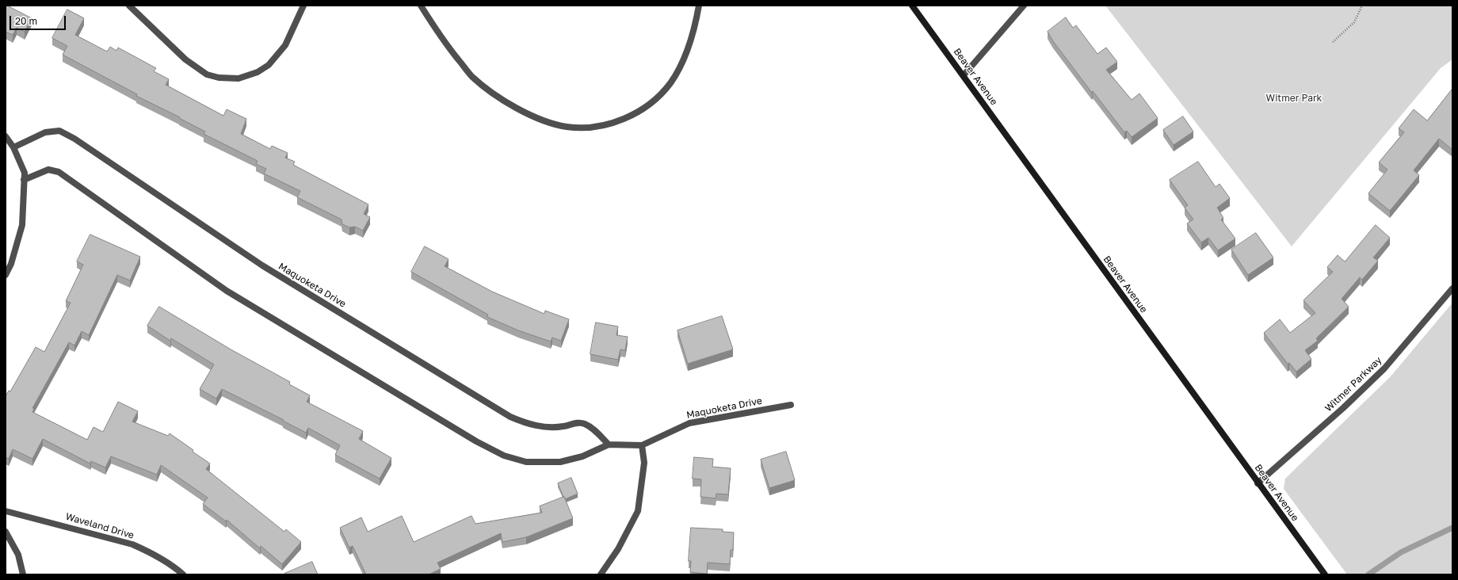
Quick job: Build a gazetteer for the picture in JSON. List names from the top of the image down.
{
  "streets": {
    "main road": ["Beaver Avenue"],
    "street": ["Maquoketa Drive", "Witmer Parkway", "Waveland Drive"]
  },
  "crossings": [
    ["Beaver Avenue", "Witmer Parkway"]
  ],
  "parks": ["Witmer Park"],
  "scale_bar": "20 m"
}
